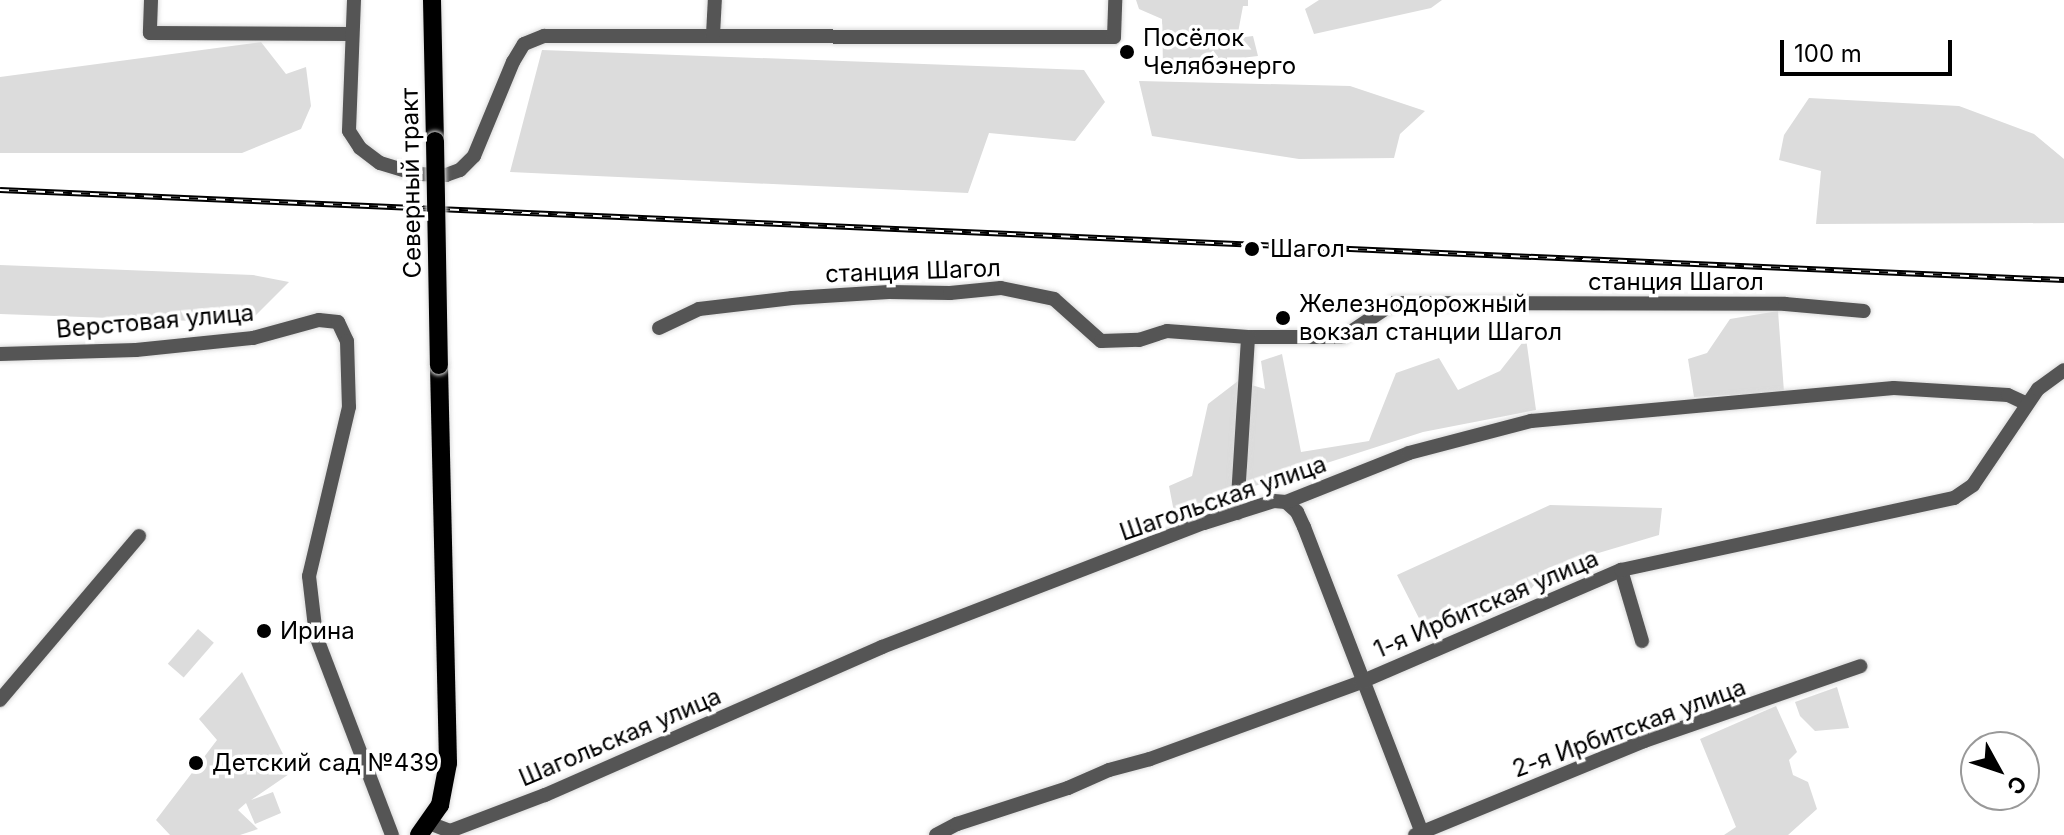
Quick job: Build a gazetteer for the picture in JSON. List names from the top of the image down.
{
  "streets": {
    "main road": ["Северный тракт"],
    "street": [
      "станция Шагол",
      "Верстовая улица",
      "Шагольская улица",
      "1-я Ирбитская улица",
      "2-я Ирбитская улица"
    ]
  },
  "crossings": [
    ["Северный тракт", "Шагольская улица"],
    ["Шагольская улица", "1-я Ирбитская улица"]
  ],
  "places": [
    "Посёлок Челябэнерго",
    "Шагол",
    "Железнодорожный вокзал станции Шагол",
    "Ирина",
    "Детский сад №439"
  ],
  "scale_bar": "100 m",
  "north": "bottom right"
}
